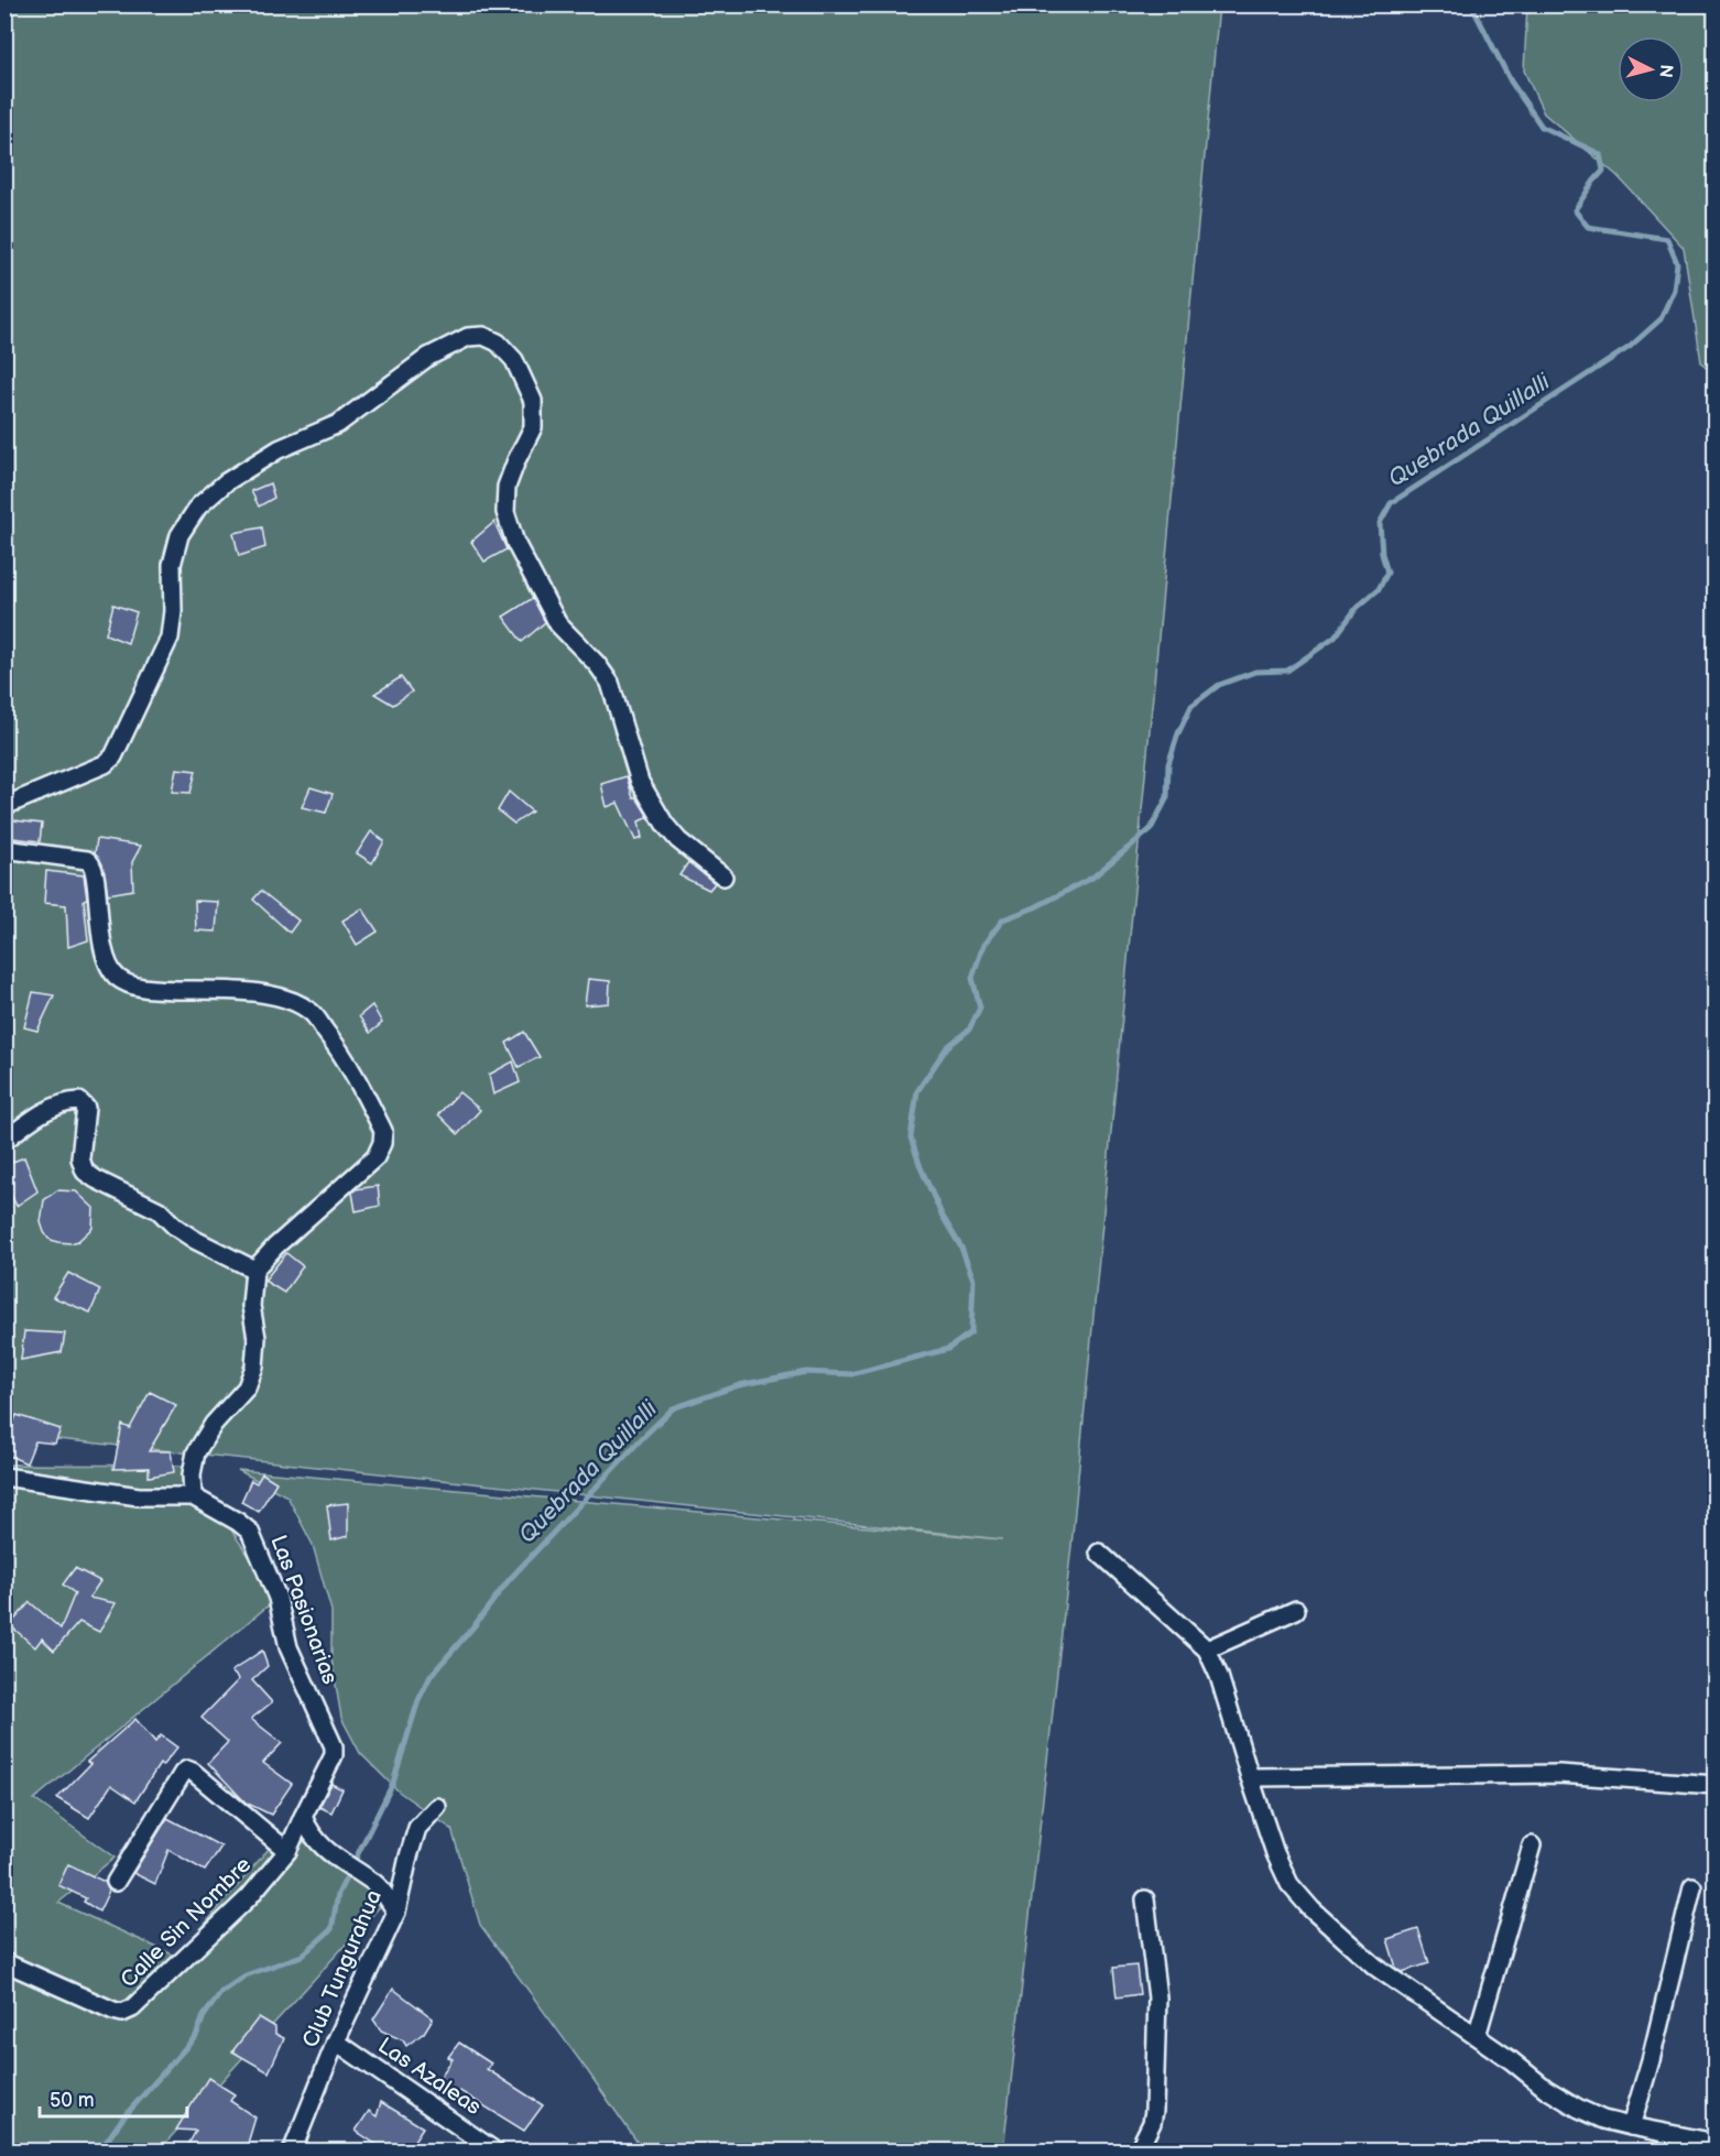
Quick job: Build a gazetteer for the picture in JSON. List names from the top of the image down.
{
  "streets": {
    "street": [
      "Las Pasionarias",
      "Calle Sin Nombre",
      "Club Tungurahua",
      "Las Azaleas"
    ]
  },
  "crossings": [
    ["Las Pasionarias", "Calle Sin Nombre"],
    ["Club Tungurahua", "Las Azaleas"]
  ],
  "water": ["Quebrada Quillalli"],
  "scale_bar": "50 m",
  "north": "right"
}
